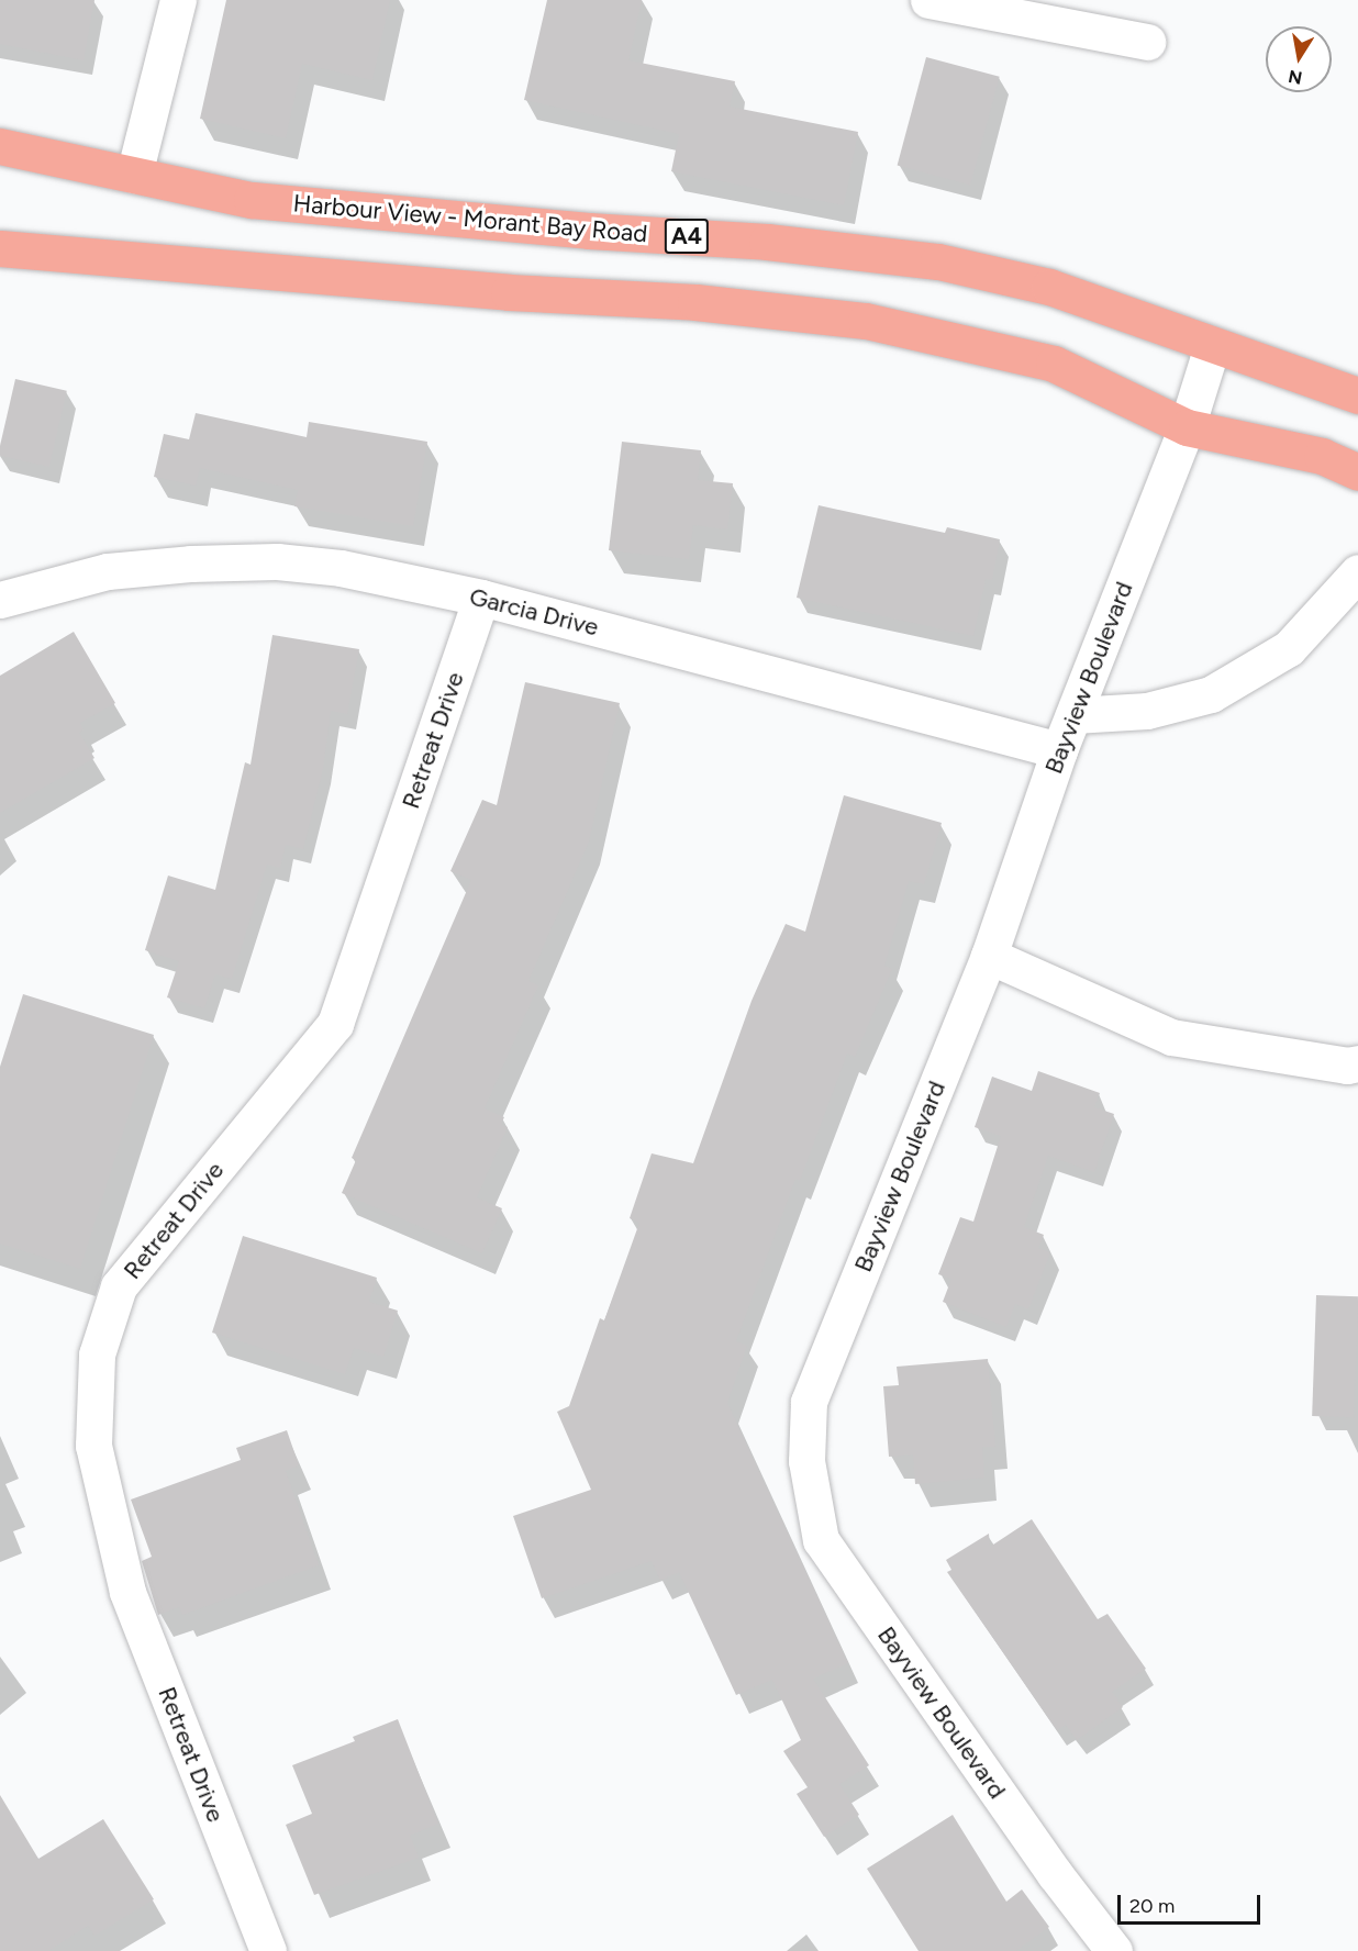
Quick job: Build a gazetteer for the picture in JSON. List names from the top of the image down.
{
  "streets": {
    "highway": ["Harbour View - Morant Bay Road", "A4"],
    "street": ["Garcia Drive", "Bayview Boulevard", "Retreat Drive"]
  },
  "crossings": [
    ["Harbour View - Morant Bay Road", "Bayview Boulevard"],
    ["Garcia Drive", "Bayview Boulevard"],
    ["Garcia Drive", "Retreat Drive"]
  ],
  "scale_bar": "20 m",
  "north": "bottom"
}
